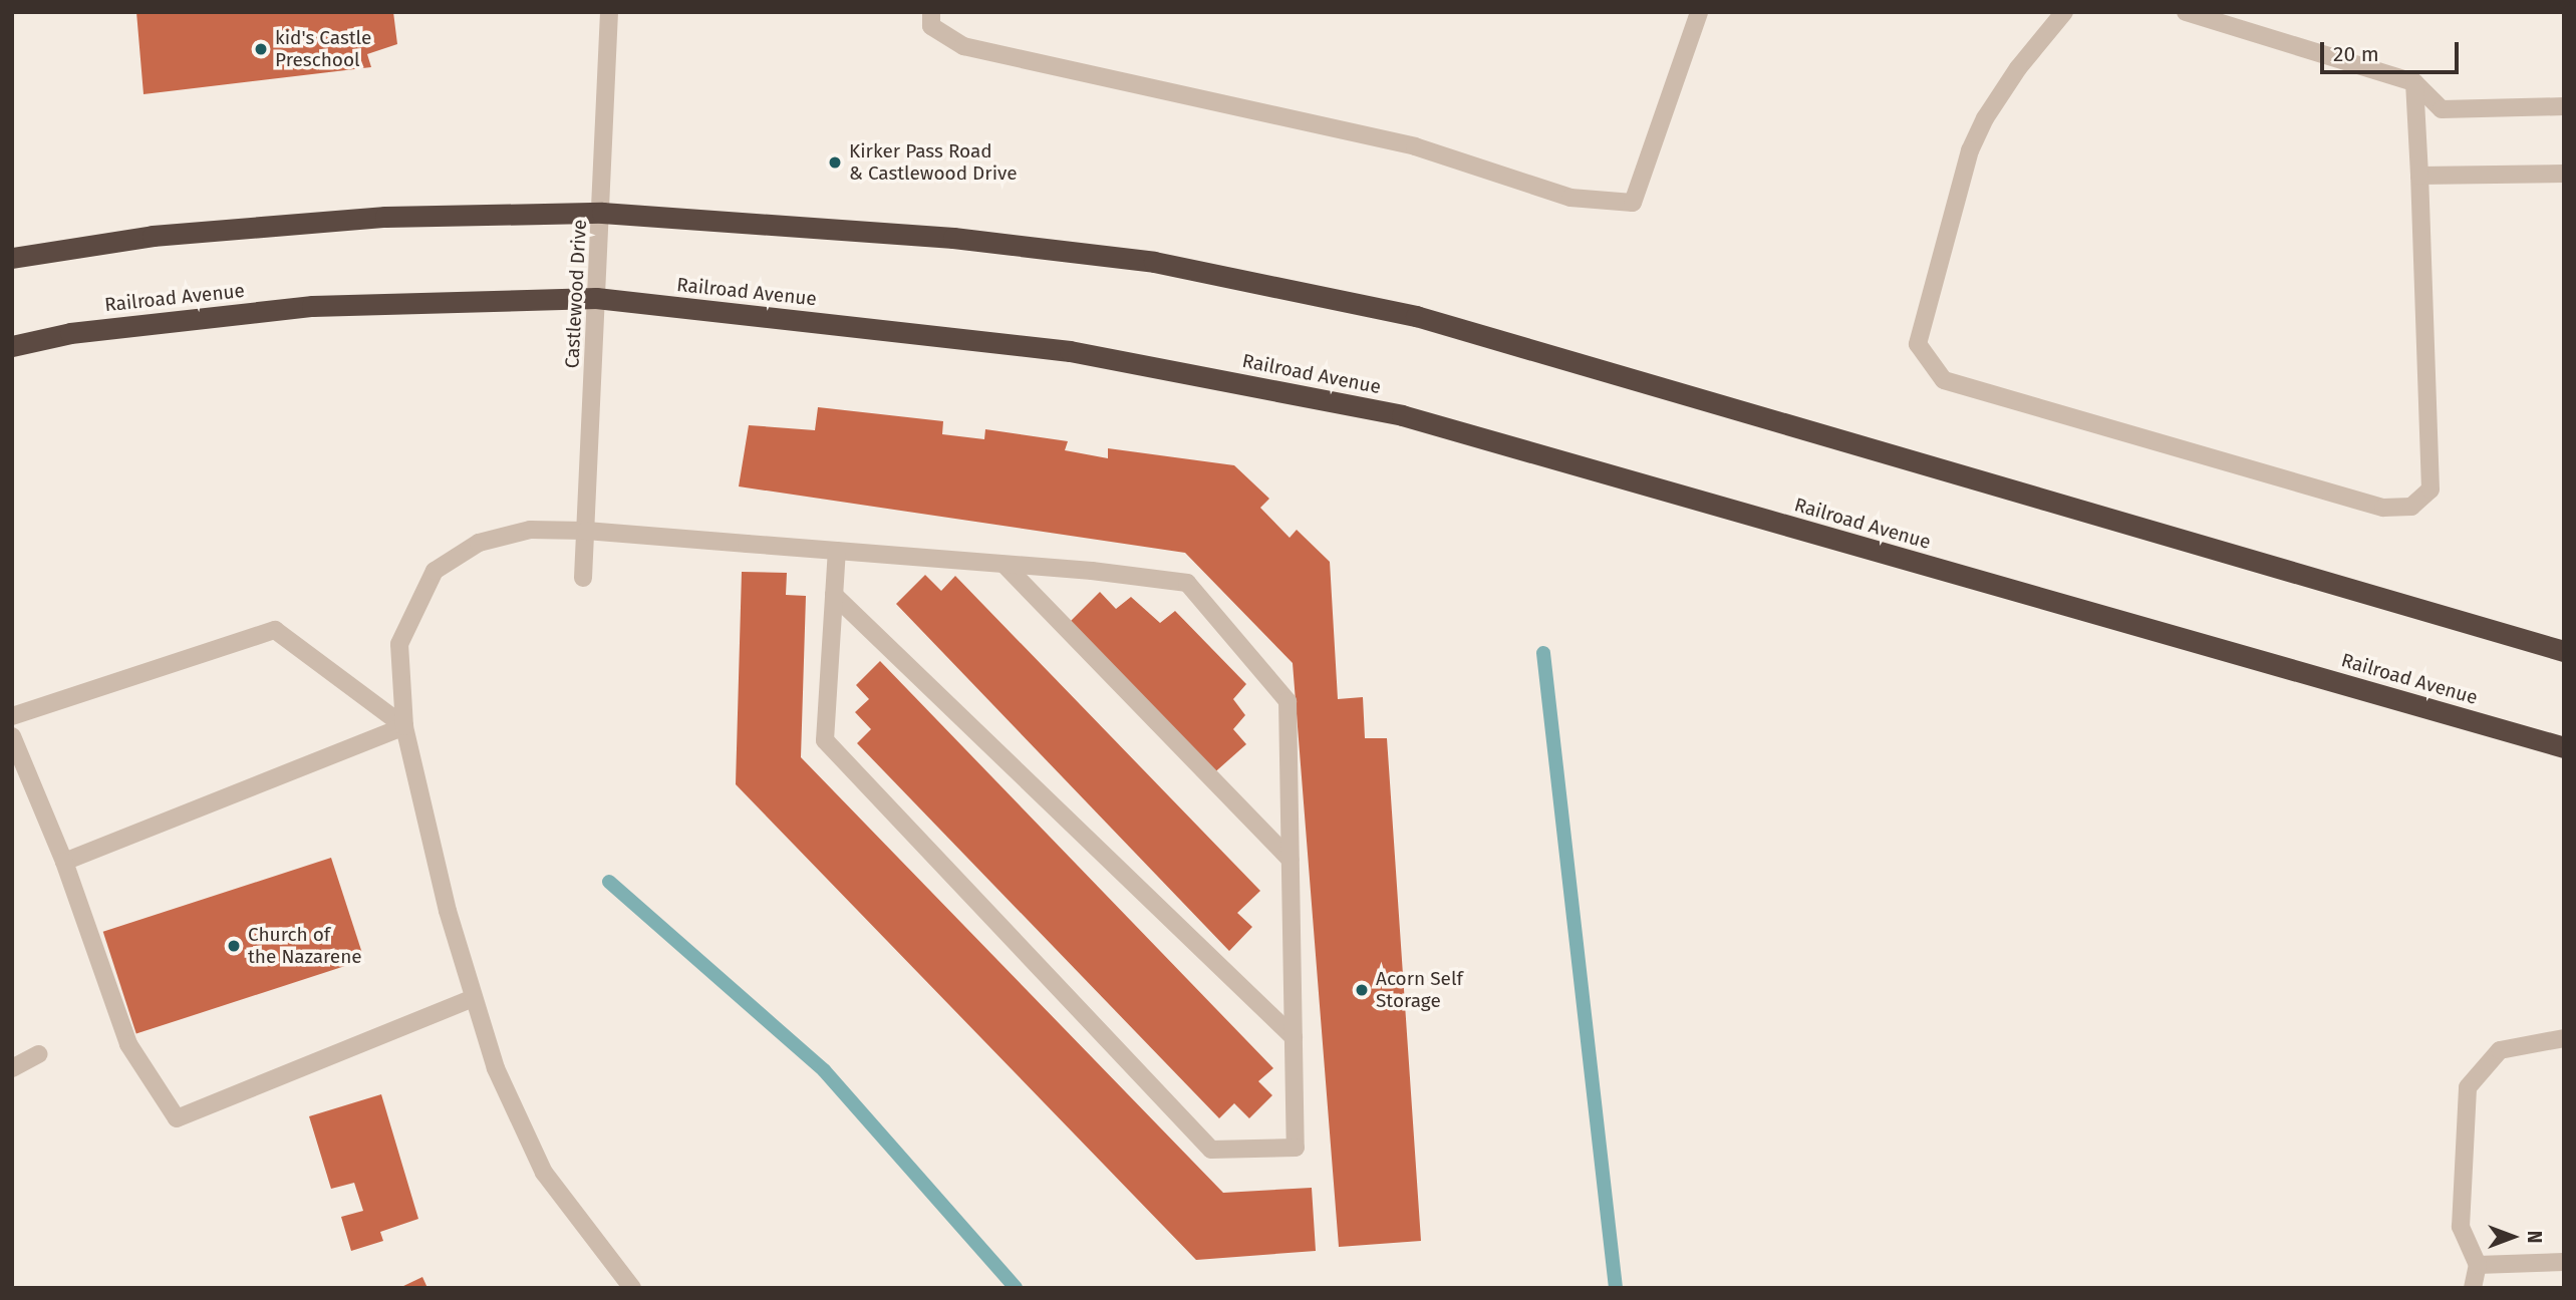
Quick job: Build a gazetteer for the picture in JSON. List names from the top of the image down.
{
  "streets": {
    "highway": ["Railroad Avenue"],
    "street": ["Castlewood Drive"]
  },
  "crossings": [
    ["Railroad Avenue", "Castlewood Drive"]
  ],
  "places": [
    "kid's Castle Preschool",
    "Kirker Pass Road & Castlewood Drive",
    "Church of the Nazarene",
    "Acorn Self Storage"
  ],
  "scale_bar": "20 m",
  "north": "right"
}
